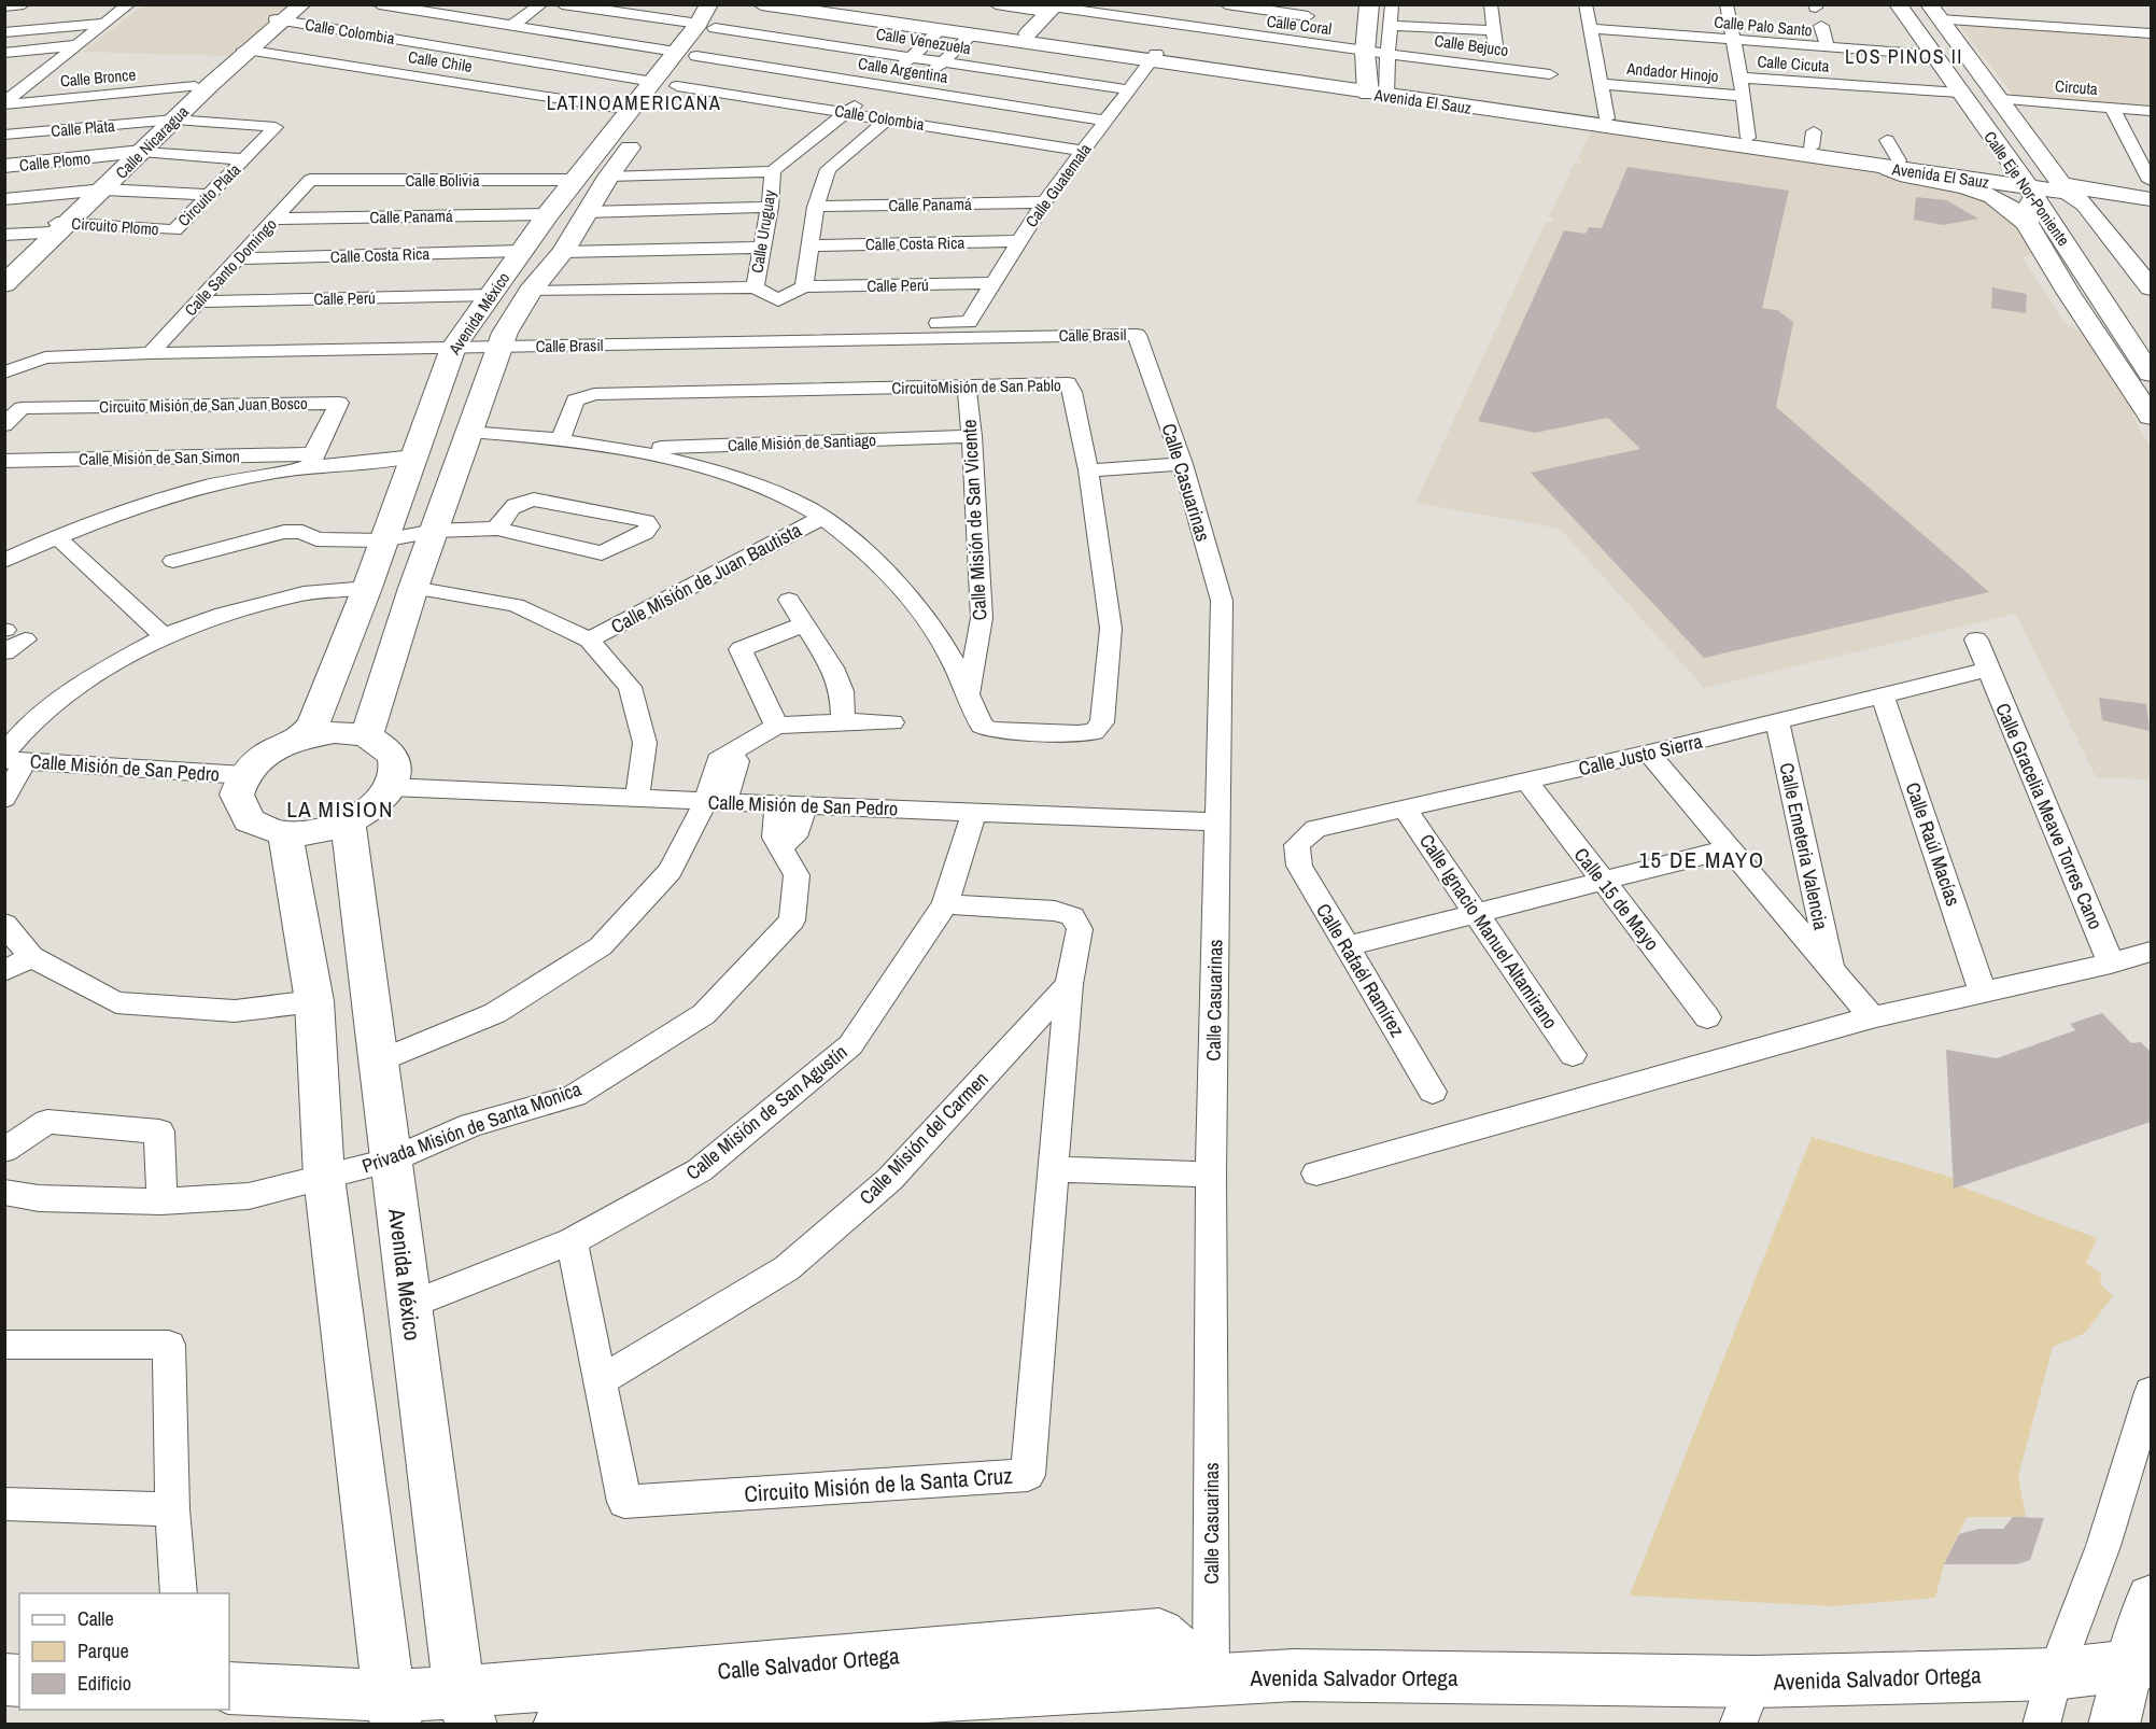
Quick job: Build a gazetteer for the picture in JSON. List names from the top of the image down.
{
  "streets": {
    "main road": [
      "Avenida El Sauz",
      "Calle Nicaragua",
      "Calle Plomo",
      "Calle Eje Nor-Poniente",
      "Avenida México",
      "Calle Salvador Ortega",
      "Avenida Salvador Ortega"
    ],
    "street": [
      "Calle Coral",
      "Calle Palo Santo",
      "Calle Colombia",
      "Calle Venezuela",
      "Calle Bejuco",
      "Calle Chile",
      "Calle Cicuta",
      "Calle Argentina",
      "Andador Hinojo",
      "Calle Bronce",
      "Circuta",
      "Calle Plata",
      "Calle Bolivia",
      "Calle Guatemala",
      "Circuito Plata",
      "Calle Panamá",
      "Circuito Plomo",
      "Calle Uruguay",
      "Calle Costa Rica",
      "Calle Santo Domingo",
      "Calle Perú",
      "Calle Brasil",
      "CircuitoMisión de San Pablo",
      "Circuito Misión de San Juan Bosco",
      "Calle Misión de Santiago",
      "Calle Misión de San Simon",
      "Calle Casuarinas",
      "Calle Misión de San Vicente",
      "Calle Misión de Juan Bautista",
      "Calle Justo Sierra",
      "Calle Misión de San Pedro",
      "Calle Gracelia Meave Torres Cano",
      "Calle Raúl Macías",
      "Calle Emeteria Valencia",
      "Calle 15 de Mayo",
      "Calle Ignacio Manuel Altamirano",
      "Calle Rafaél Ramírez",
      "Calle Misión de San Agustín",
      "Privada Misión de Santa Monica",
      "Calle Misión del Carmen",
      "Circuito Misión de la Santa Cruz"
    ]
  },
  "crossings": [
    ["Calle Coral", "Calle Bejuco"],
    ["Calle Palo Santo", "Calle Eje Nor-Poniente"],
    ["Calle Colombia", "Calle Nicaragua"],
    ["Calle Colombia", "Calle Guatemala"],
    ["Calle Colombia", "Calle Uruguay"],
    ["Calle Colombia", "Avenida México"],
    ["Calle Venezuela", "Calle Guatemala"],
    ["Calle Venezuela", "Calle Uruguay"],
    ["Calle Venezuela", "Avenida México"],
    ["Calle Chile", "Calle Nicaragua"],
    ["Calle Chile", "Avenida México"],
    ["Calle Cicuta", "Calle Eje Nor-Poniente"],
    ["Calle Argentina", "Calle Guatemala"],
    ["Calle Argentina", "Calle Uruguay"],
    ["Calle Argentina", "Avenida México"],
    ["Calle Bronce", "Calle Nicaragua"],
    ["Circuta", "Calle Eje Nor-Poniente"],
    ["Avenida El Sauz", "Calle Guatemala"],
    ["Avenida El Sauz", "Calle Eje Nor-Poniente"],
    ["Avenida El Sauz", "Calle Uruguay"],
    ["Calle Plata", "Calle Nicaragua"],
    ["Calle Plata", "Circuito Plata"],
    ["Calle Nicaragua", "Calle Plomo"],
    ["Calle Nicaragua", "Circuito Plata"],
    ["Calle Nicaragua", "Circuito Plomo"],
    ["Calle Plomo", "Circuito Plata"],
    ["Calle Bolivia", "Calle Santo Domingo"],
    ["Calle Bolivia", "Avenida México"],
    ["Calle Guatemala", "Calle Panamá"],
    ["Calle Guatemala", "Calle Costa Rica"],
    ["Calle Guatemala", "Calle Perú"],
    ["Calle Guatemala", "Avenida México"],
    ["Calle Guatemala", "Calle Brasil"],
    ["Circuito Plata", "Circuito Plomo"],
    ["Calle Panamá", "Calle Santo Domingo"],
    ["Calle Panamá", "Avenida México"],
    ["Calle Uruguay", "Calle Perú"],
    ["Calle Costa Rica", "Calle Santo Domingo"],
    ["Calle Costa Rica", "Avenida México"],
    ["Calle Santo Domingo", "Calle Perú"],
    ["Calle Santo Domingo", "Calle Brasil"],
    ["Calle Perú", "Avenida México"],
    ["Avenida México", "Calle Brasil"],
    ["Avenida México", "Calle Misión de San Pedro"],
    ["Avenida México", "Calle Misión de San Agustín"],
    ["Avenida México", "Privada Misión de Santa Monica"],
    ["Avenida México", "Calle Salvador Ortega"],
    ["Calle Brasil", "Calle Casuarinas"],
    ["CircuitoMisión de San Pablo", "Calle Misión de San Vicente"],
    ["Circuito Misión de San Juan Bosco", "Calle Misión de San Simon"],
    ["Calle Misión de Santiago", "Calle Misión de San Vicente"],
    ["Calle Casuarinas", "Calle Misión de San Pedro"],
    ["Calle Casuarinas", "Calle Salvador Ortega"],
    ["Calle Casuarinas", "Avenida Salvador Ortega"],
    ["Calle Justo Sierra", "Calle Gracelia Meave Torres Cano"],
    ["Calle Justo Sierra", "Calle Raúl Macías"],
    ["Calle Justo Sierra", "Calle Emeteria Valencia"],
    ["Calle Justo Sierra", "Calle 15 de Mayo"],
    ["Calle Justo Sierra", "Calle Ignacio Manuel Altamirano"],
    ["Calle Justo Sierra", "Calle Rafaél Ramírez"],
    ["Calle Misión de San Pedro", "Calle Misión de San Agustín"],
    ["Calle Misión de San Pedro", "Privada Misión de Santa Monica"],
    ["Calle Misión de San Agustín", "Circuito Misión de la Santa Cruz"],
    ["Calle Misión del Carmen", "Circuito Misión de la Santa Cruz"],
    ["Calle Salvador Ortega", "Avenida Salvador Ortega"]
  ],
  "districts": [
    "LOS PINOS II",
    "LATINOAMERICANA",
    "LA MISION",
    "15 DE MAYO"
  ],
  "legend": ["Calle", "Parque", "Edificio"]
}
